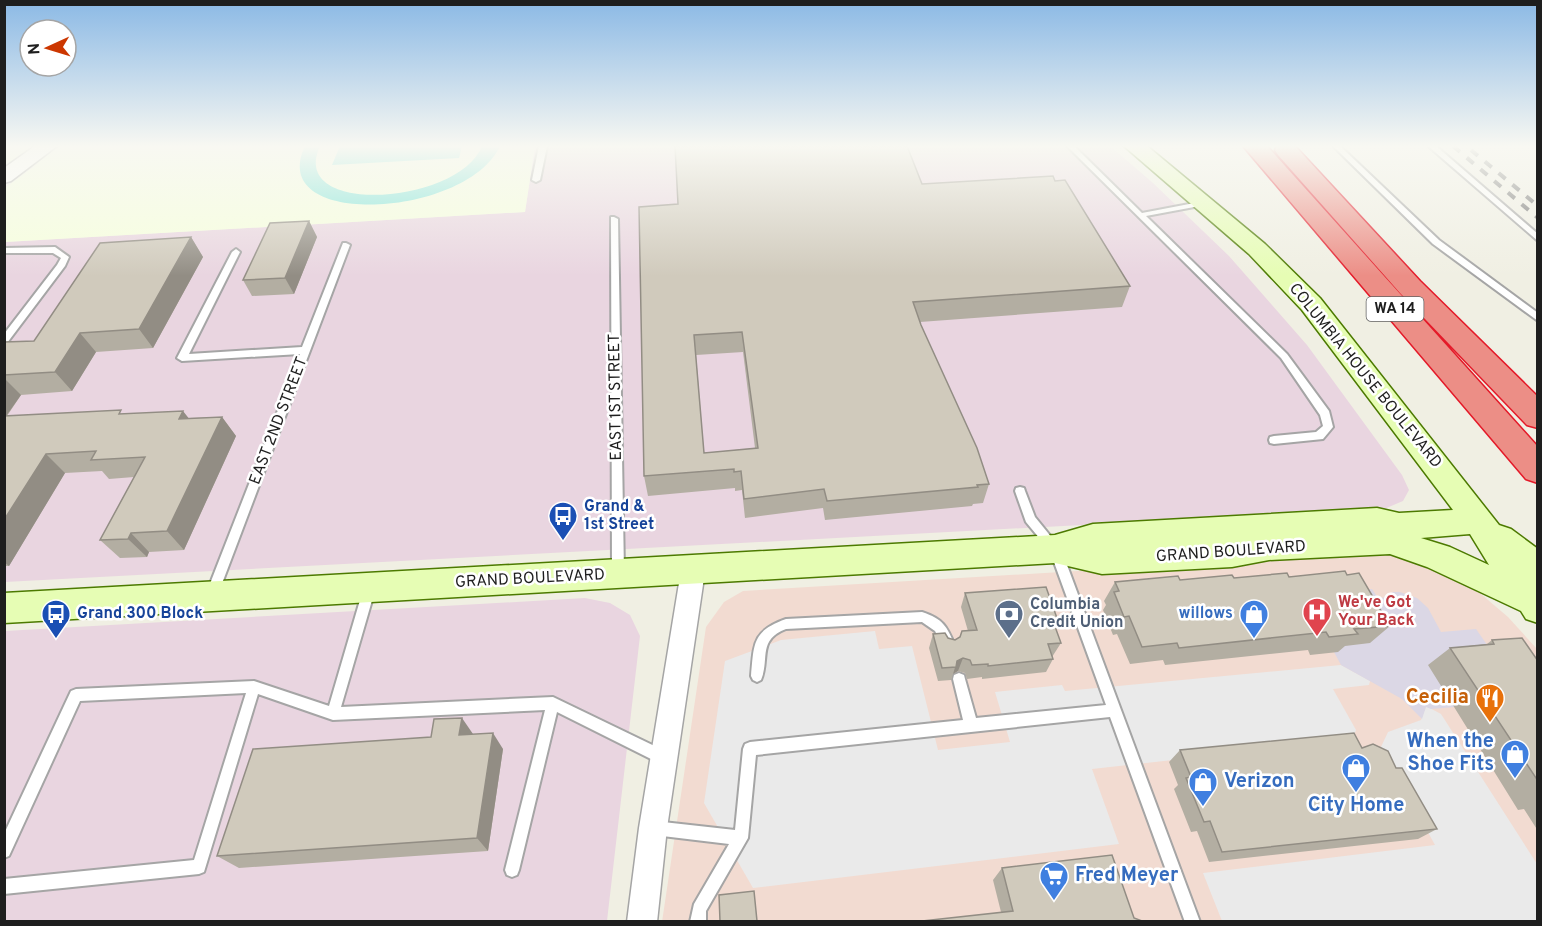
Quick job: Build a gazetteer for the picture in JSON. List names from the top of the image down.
{
  "streets": {
    "highway": ["WA 14"],
    "main road": ["COLUMBIA HOUSE BOULEVARD", "GRAND BOULEVARD"],
    "lane": ["EAST 1ST STREET", "EAST 2ND STREET"]
  },
  "crossings": [
    ["COLUMBIA HOUSE BOULEVARD", "GRAND BOULEVARD"],
    ["EAST 1ST STREET", "GRAND BOULEVARD"],
    ["EAST 2ND STREET", "GRAND BOULEVARD"]
  ],
  "places": {
    "bus stop": ["Grand & 1st Street", "Grand 300 Block"],
    "hospital": ["We've Got Your Back"],
    "bank": ["Columbia Credit Union"],
    "shop": [
      "willows",
      "When the Shoe Fits",
      "City Home",
      "Verizon"
    ],
    "restaurant": ["Cecilia"],
    "supermarket": ["Fred Meyer"]
  },
  "north": "left"
}
